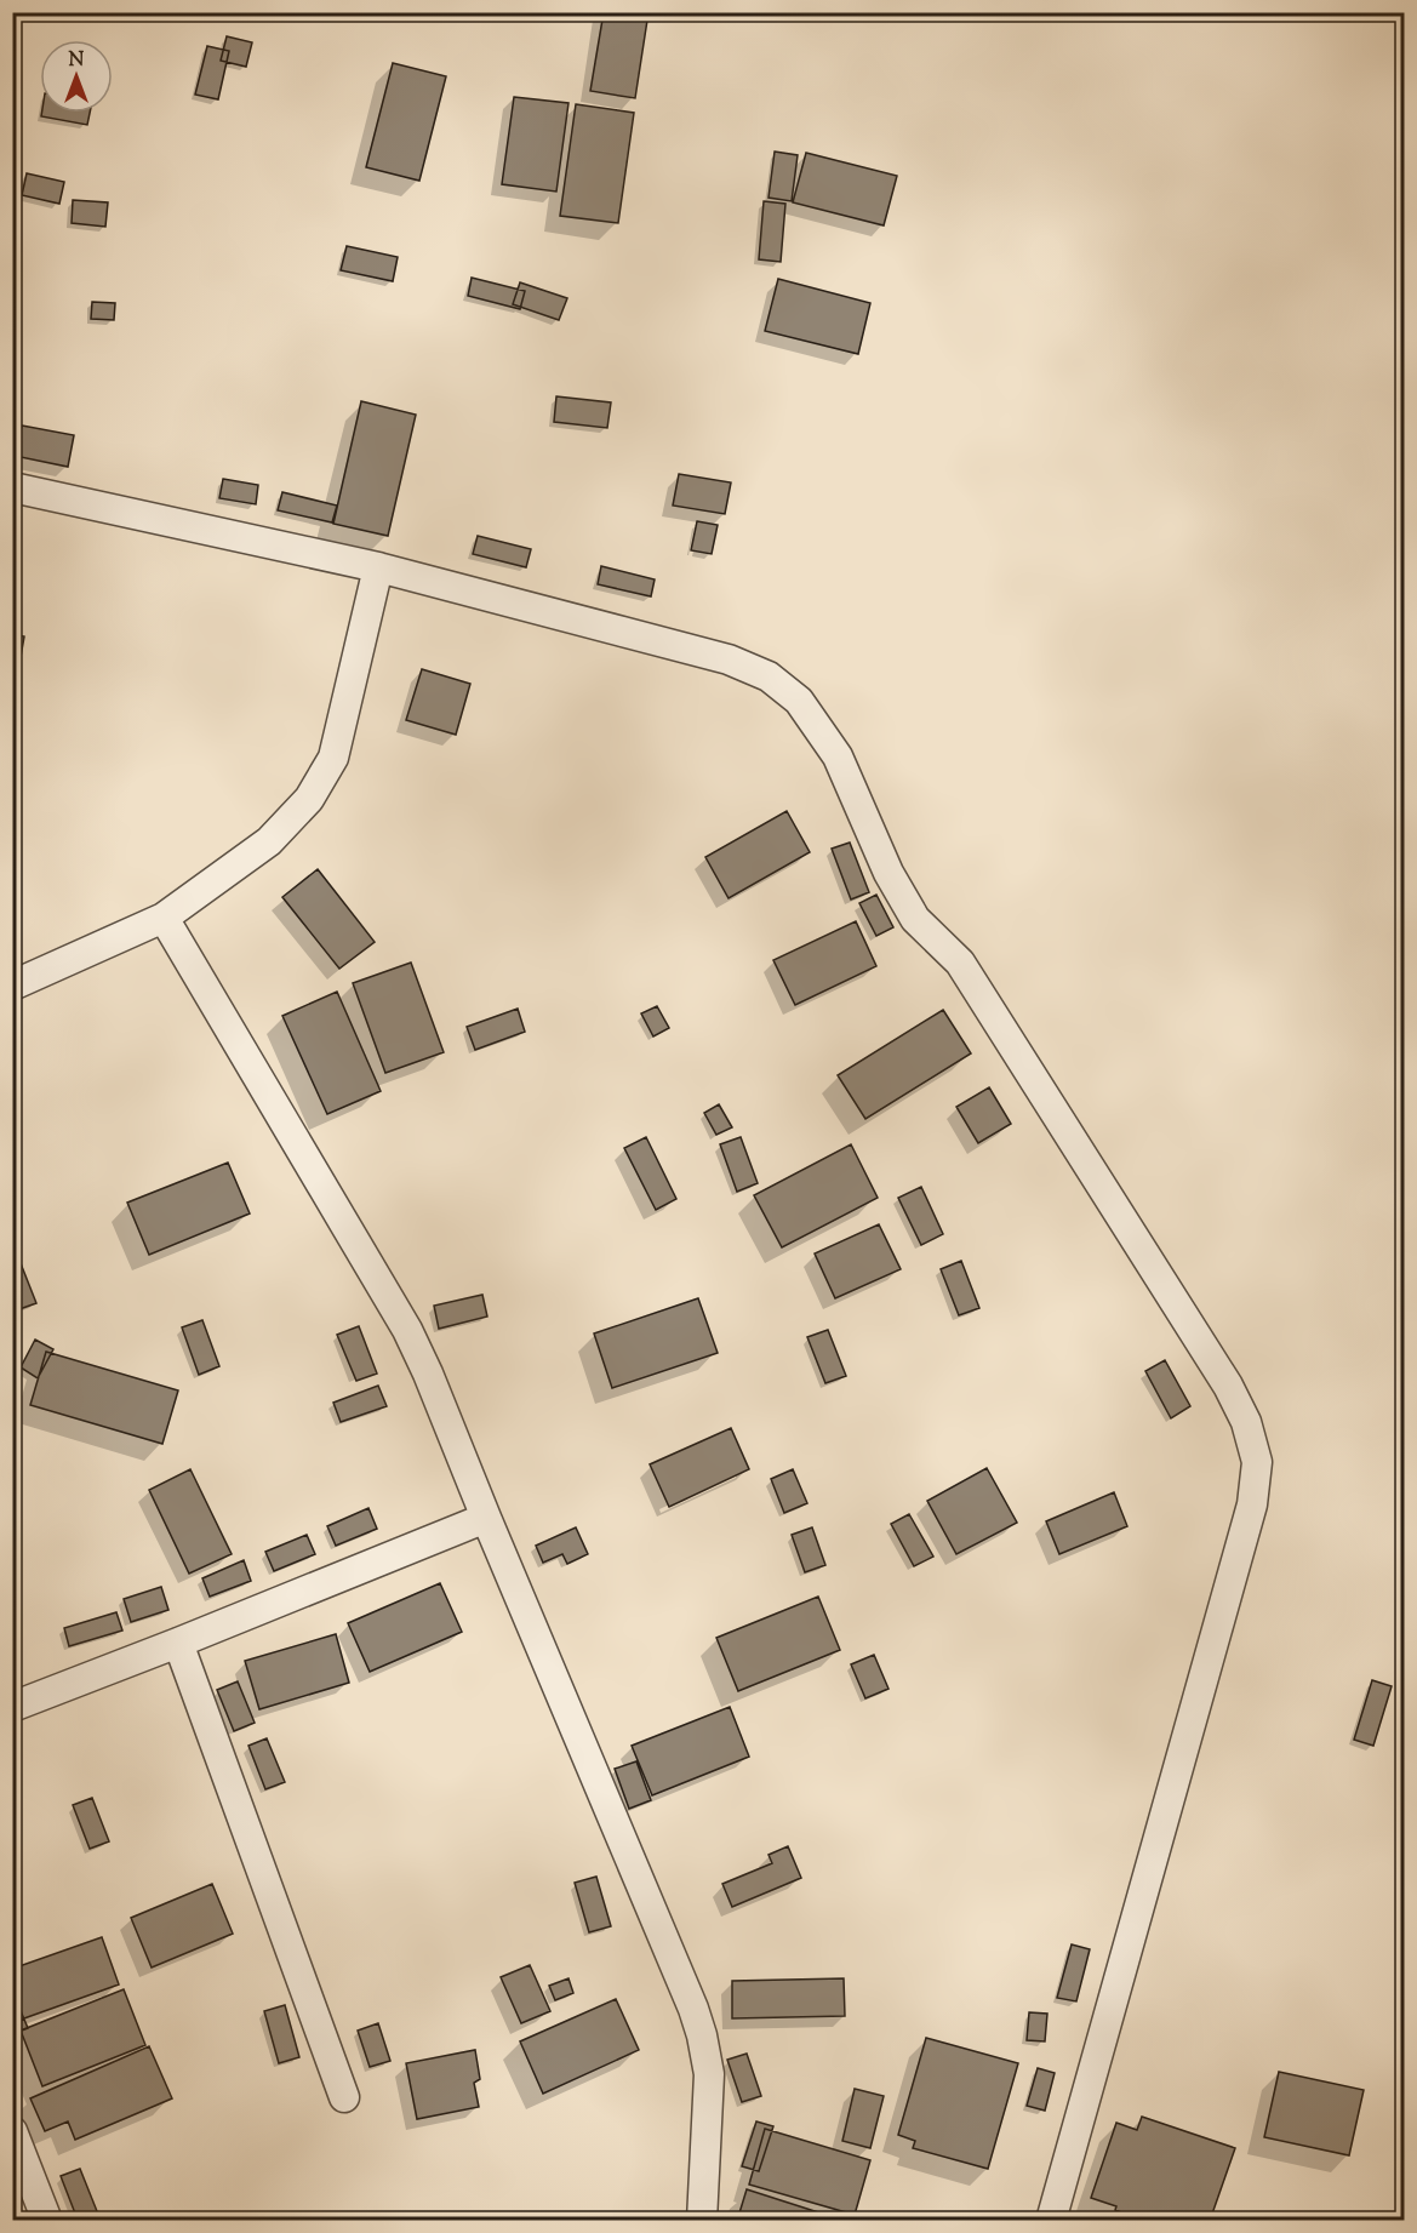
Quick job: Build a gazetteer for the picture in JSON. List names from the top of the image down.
{
  "north": "top"
}
